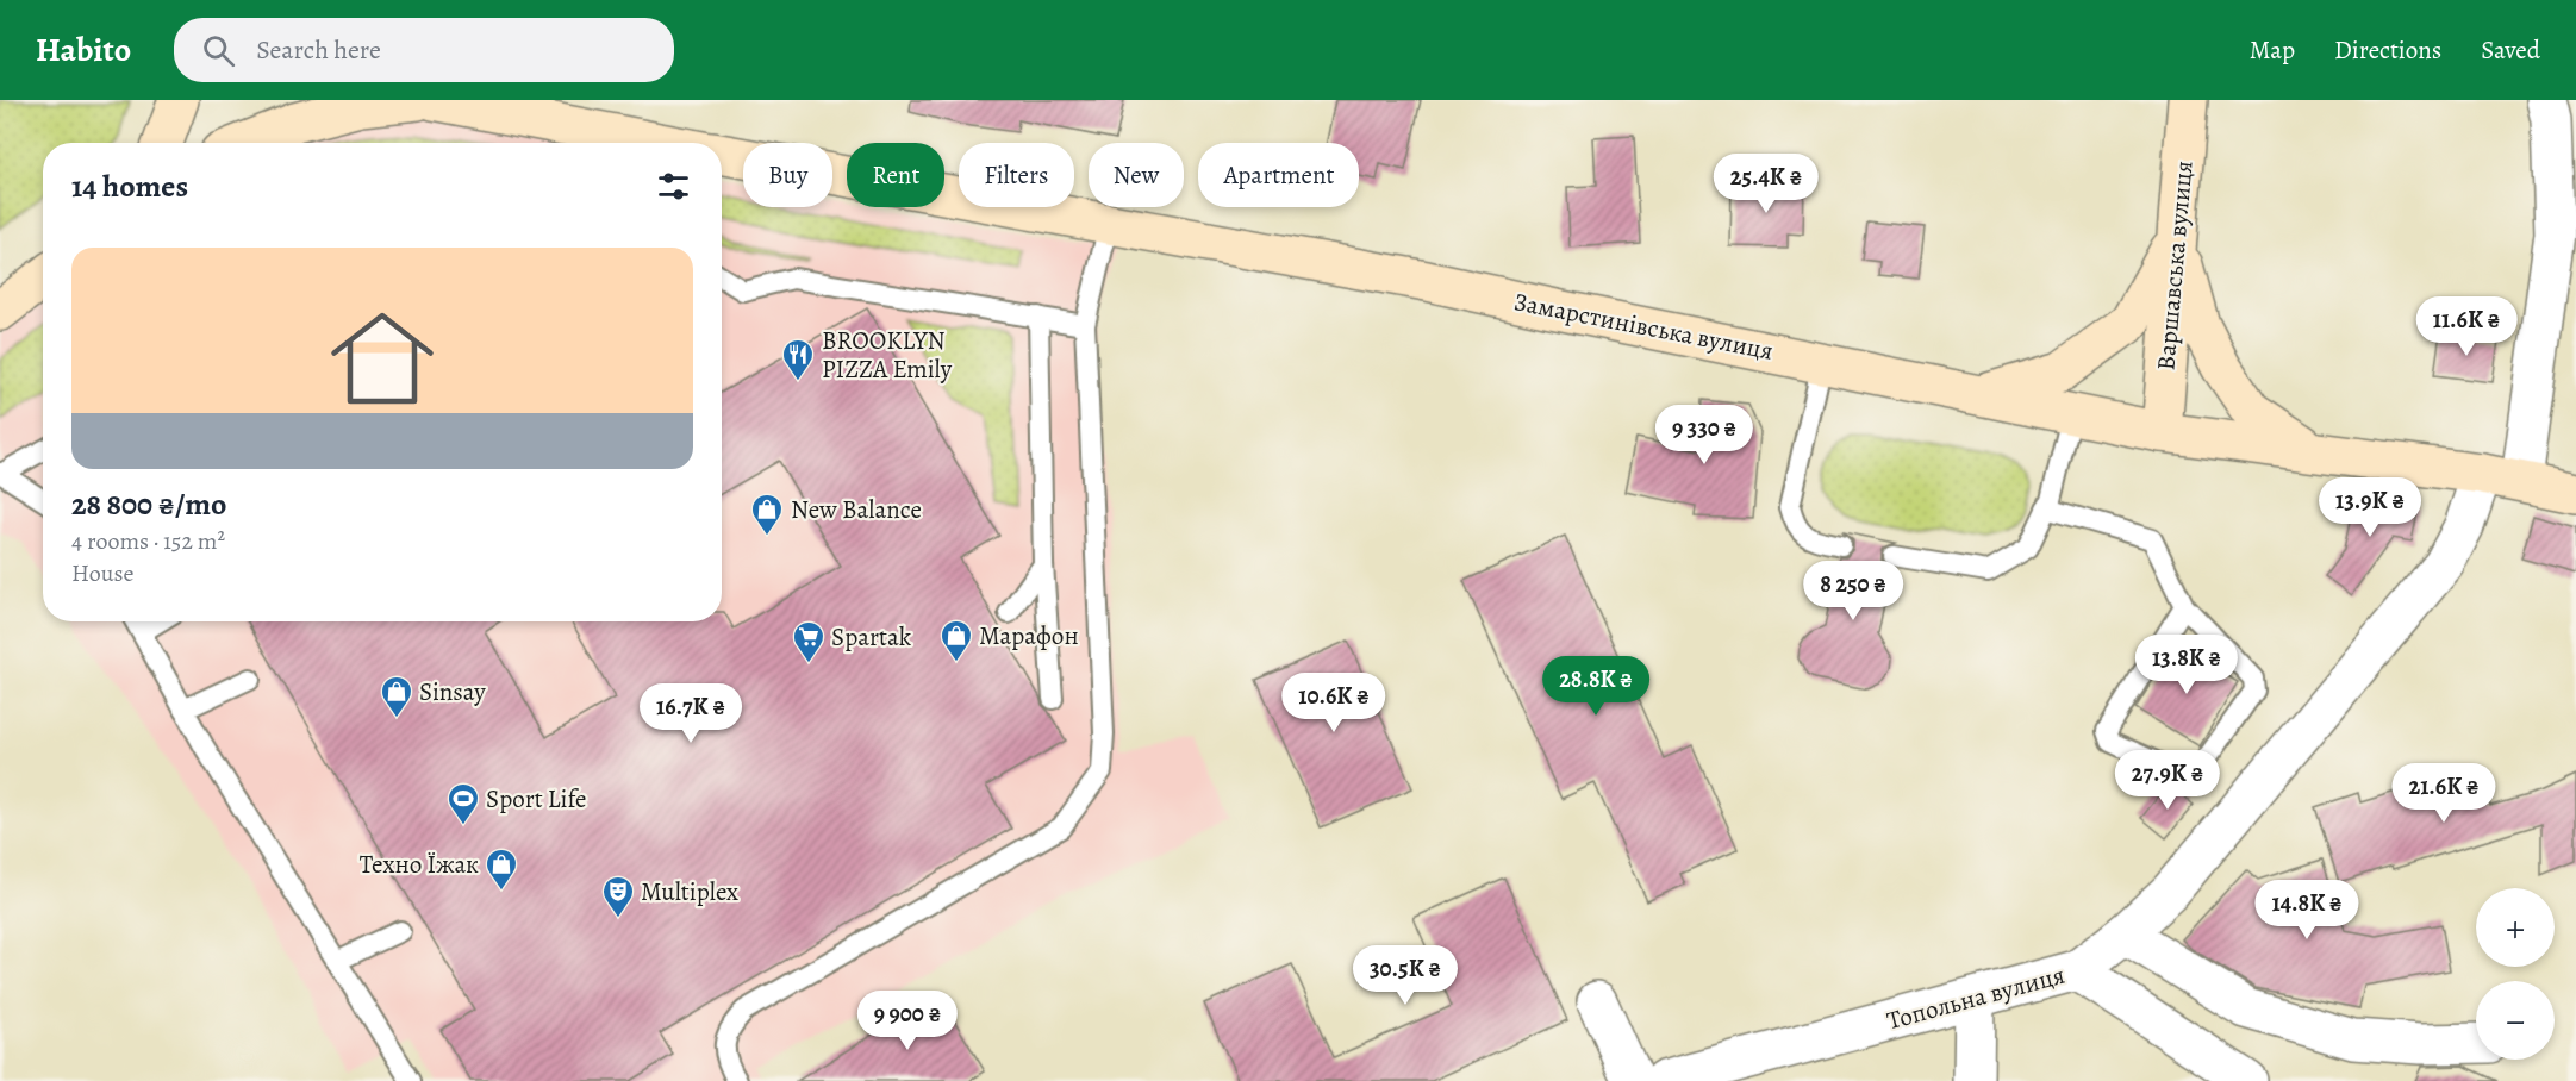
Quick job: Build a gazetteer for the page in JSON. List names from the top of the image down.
{
  "streets": {
    "main road": ["Варшавська вулиця", "Замарстинівська вулиця"],
    "street": ["Топольна вулиця"]
  },
  "crossings": [
    ["Варшавська вулиця", "Замарстинівська вулиця"],
    ["Замарстинівська вулиця", "Топольна вулиця"]
  ],
  "places": {
    "restaurant": ["BROOKLYN PIZZA Emily"],
    "shop": [
      "New Balance",
      "Марафон",
      "Sinsay",
      "Техно Їжак"
    ],
    "supermarket": ["Spartak"],
    "sports": ["Sport Life"],
    "theatre": ["Multiplex"]
  },
  "page": {
    "header": "Habito",
    "search": "Search here",
    "nav": ["Map", "Directions", "Saved"],
    "chip": [
      "Buy",
      "Rent",
      "Filters",
      "New",
      "Apartment"
    ],
    "heading": "14 homes",
    "price": [
      "25.4K ₴",
      "11.6K ₴",
      "9 330 ₴",
      "13.9K ₴",
      "8 250 ₴",
      "13.8K ₴",
      "28.8K ₴",
      "10.6K ₴",
      "16.7K ₴",
      "27.9K ₴",
      "21.6K ₴",
      "14.8K ₴",
      "30.5K ₴",
      "9 900 ₴"
    ],
    "list": [
      {
        "name": "28 800 ₴/mo",
        "note": "4 rooms · 152 m² · House"
      }
    ],
    "map_buttons": ["+", "−"]
  }
}
